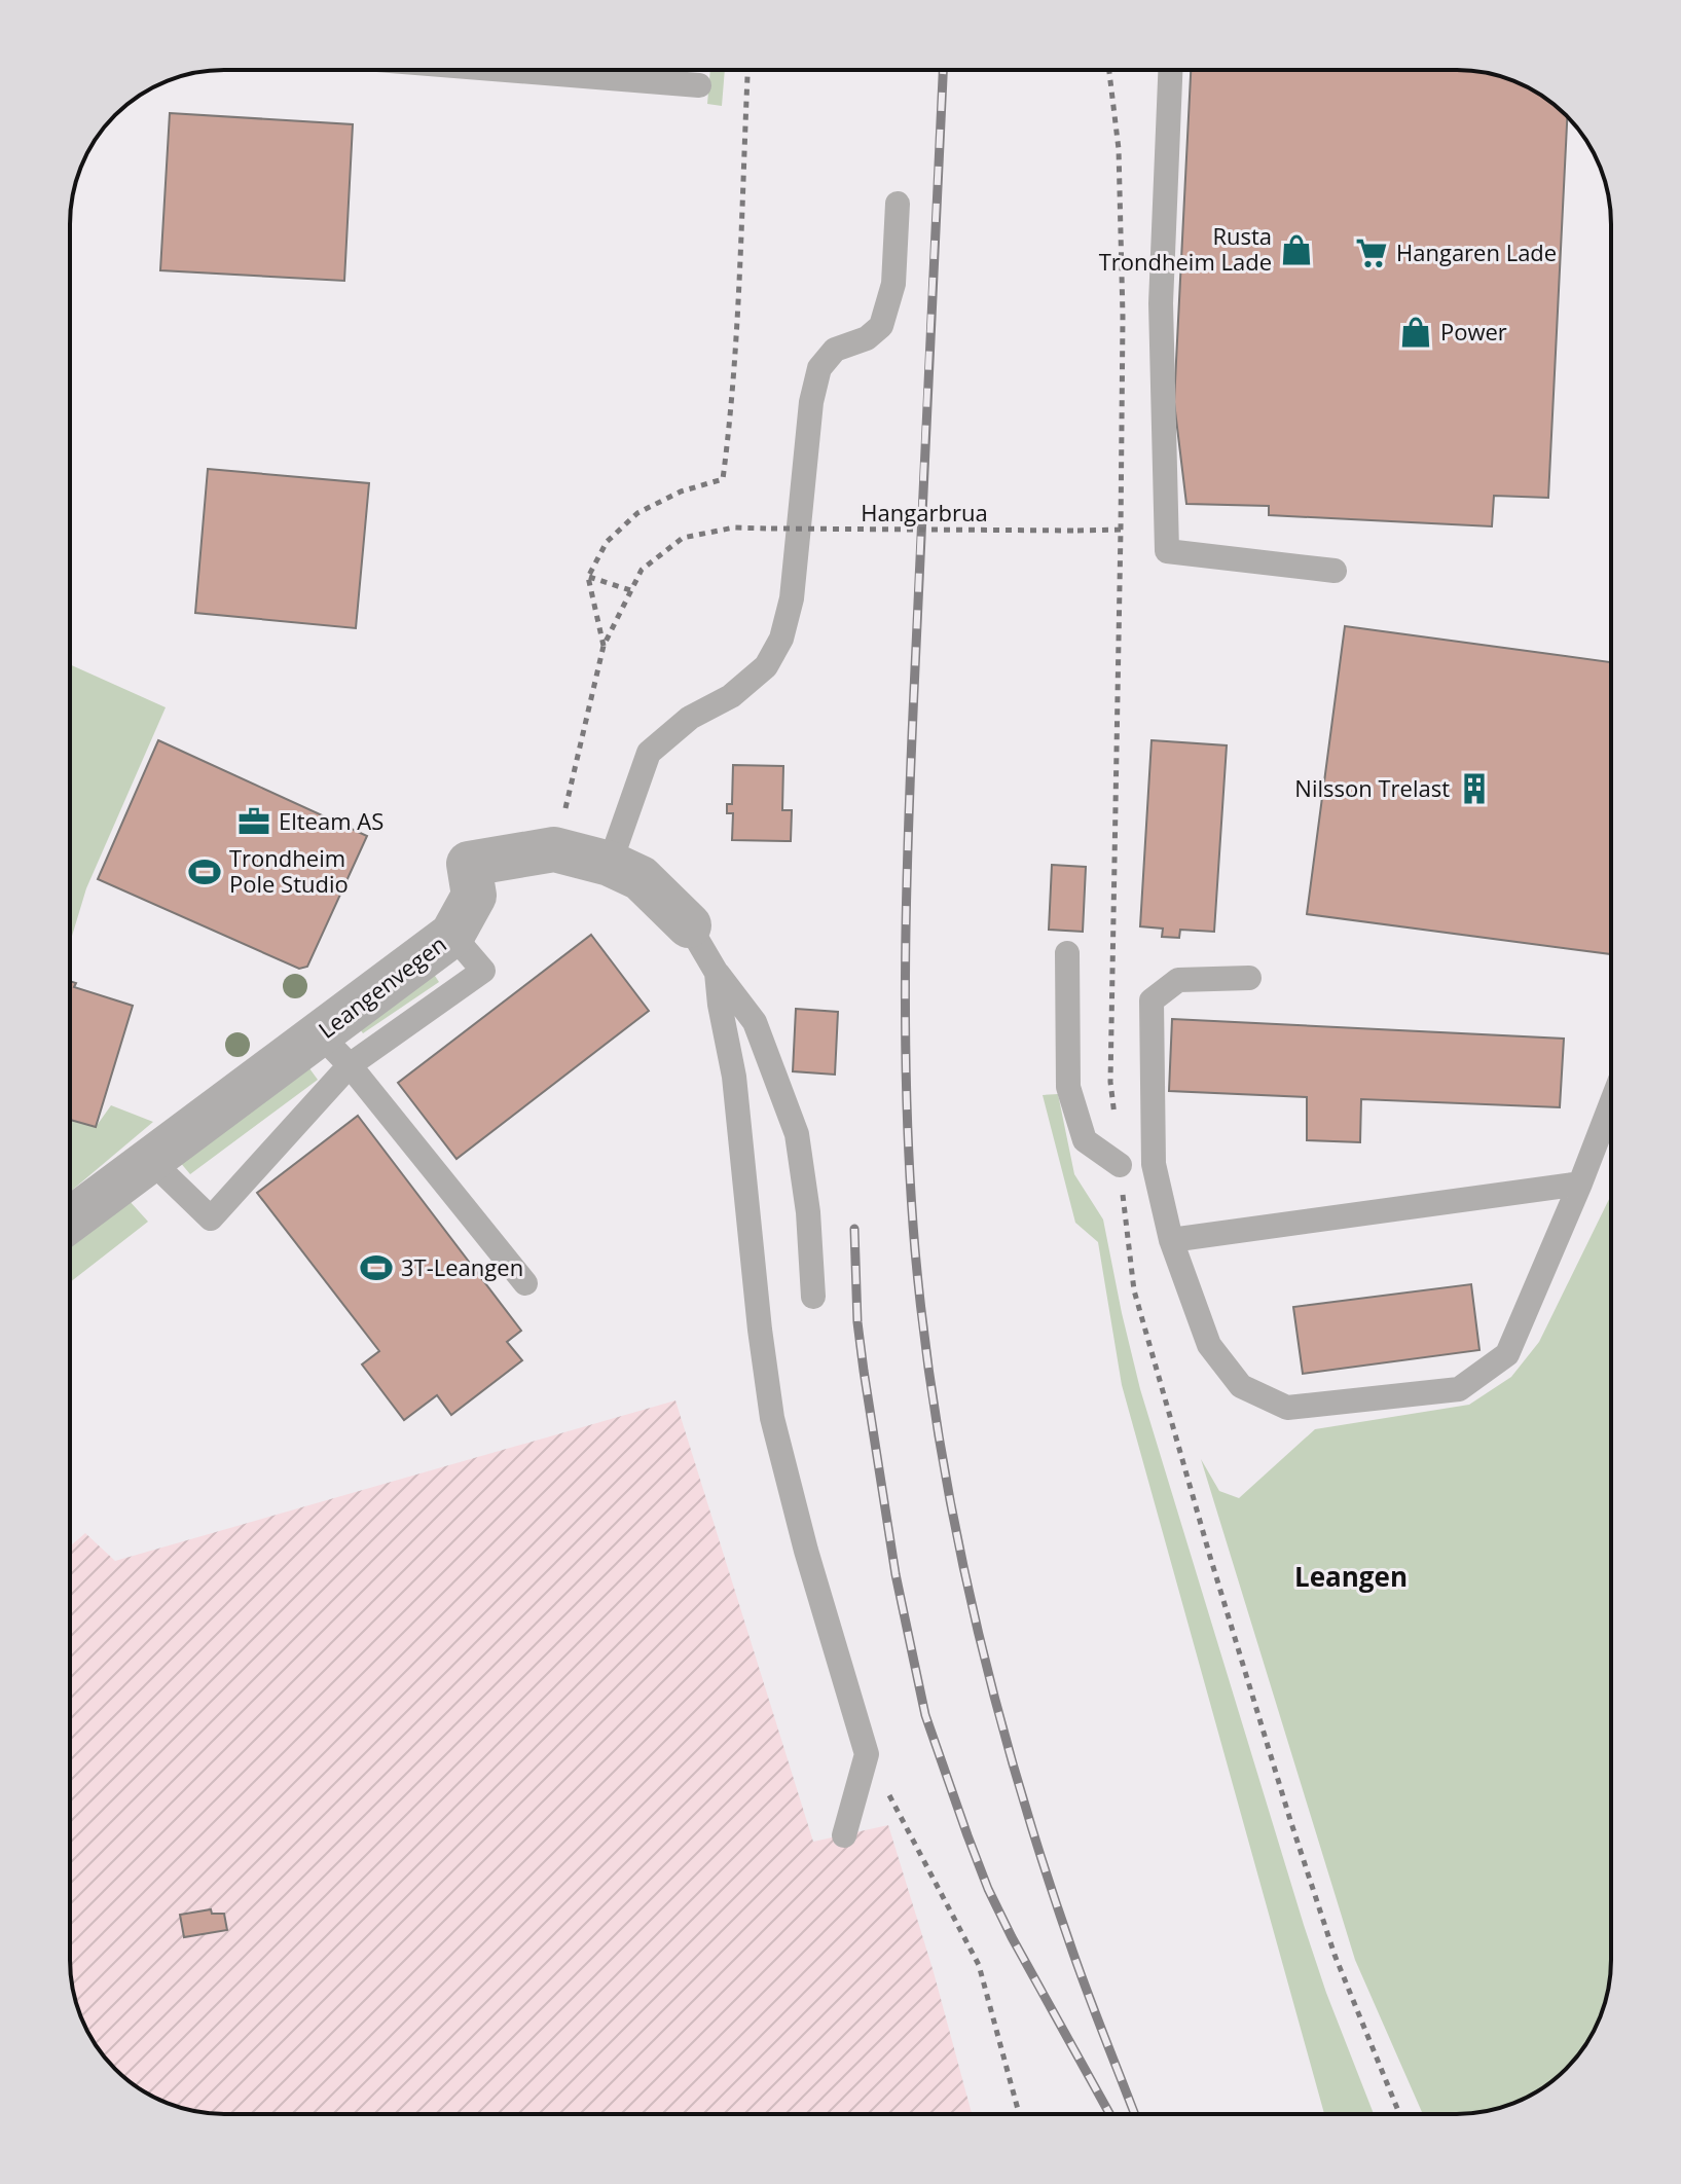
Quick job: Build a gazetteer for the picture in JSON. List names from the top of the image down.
{
  "streets": {
    "street": ["Leangenvegen"],
    "path": ["Hangarbrua"]
  },
  "districts": ["Leangen"],
  "places": {
    "shop": ["Rusta Trondheim Lade", "Power"],
    "supermarket": ["Hangaren Lade"],
    "building": ["Nilsson Trelast"],
    "office": ["Elteam AS"],
    "sports": ["Trondheim Pole Studio", "3T-Leangen"]
  }
}
